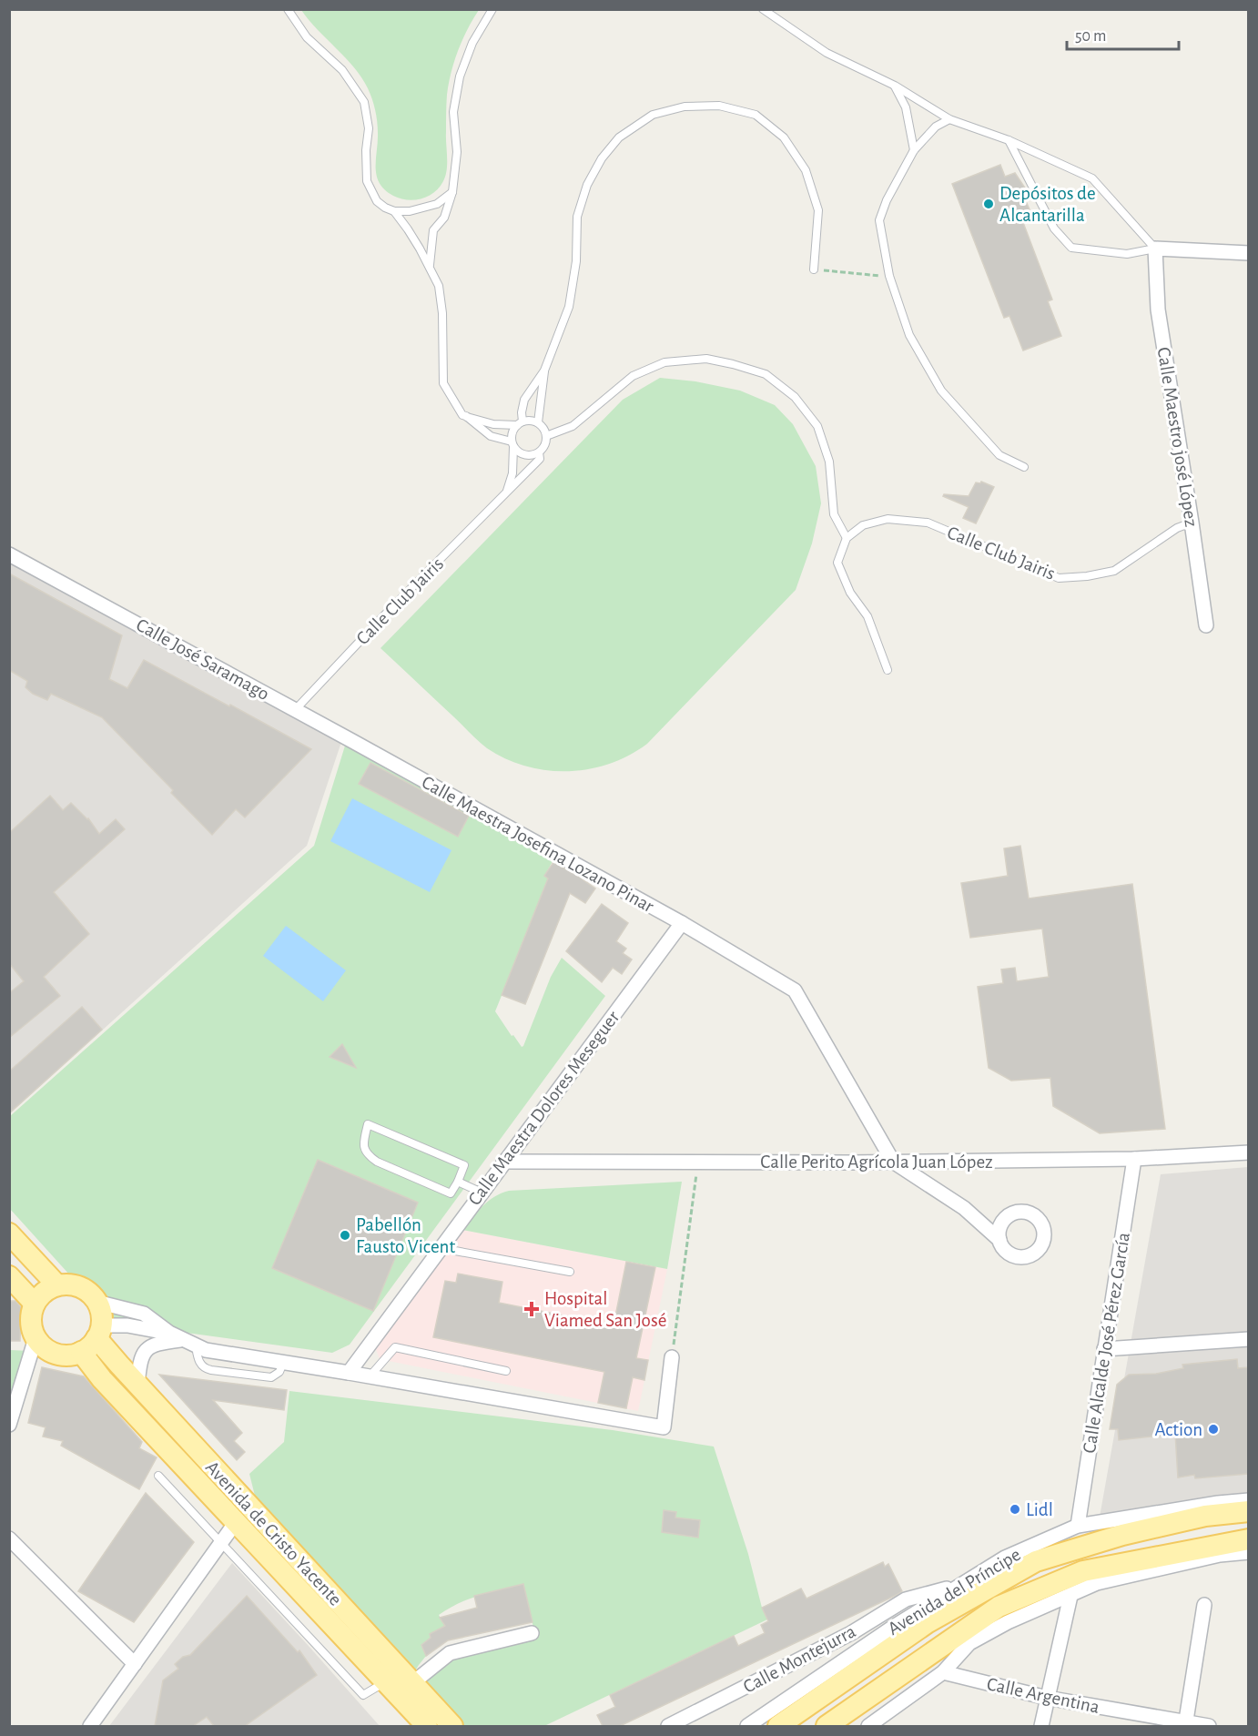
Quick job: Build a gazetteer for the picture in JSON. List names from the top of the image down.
{
  "streets": {
    "main road": ["Avenida de Cristo Yacente", "Avenida del Príncipe"],
    "street": [
      "Calle Maestro josé López",
      "Calle José Saramago",
      "Calle Maestra Josefina Lozano Pinar",
      "Calle Maestra Dolores Meseguer",
      "Calle Perito Agrícola Juan López",
      "Calle Alcalde José Pérez García",
      "Calle Montejurra",
      "Calle Argentina"
    ],
    "lane": ["Calle Club Jairis"]
  },
  "crossings": [
    ["Calle Maestro josé López", "Calle Club Jairis"],
    ["Calle Club Jairis", "Calle José Saramago"],
    ["Calle José Saramago", "Calle Maestra Josefina Lozano Pinar"],
    ["Calle Maestra Josefina Lozano Pinar", "Calle Maestra Dolores Meseguer"],
    ["Calle Maestra Josefina Lozano Pinar", "Calle Perito Agrícola Juan López"],
    ["Calle Maestra Dolores Meseguer", "Calle Perito Agrícola Juan López"],
    ["Calle Perito Agrícola Juan López", "Calle Alcalde José Pérez García"],
    ["Calle Alcalde José Pérez García", "Avenida del Príncipe"],
    ["Avenida del Príncipe", "Calle Montejurra"]
  ],
  "places": {
    "other": [
      "Depósitos de Alcantarilla",
      "Pabellón Fausto Vicent",
      "Action",
      "Lidl"
    ],
    "health": ["Hospital Viamed San José"]
  },
  "scale_bar": "50 m"
}
